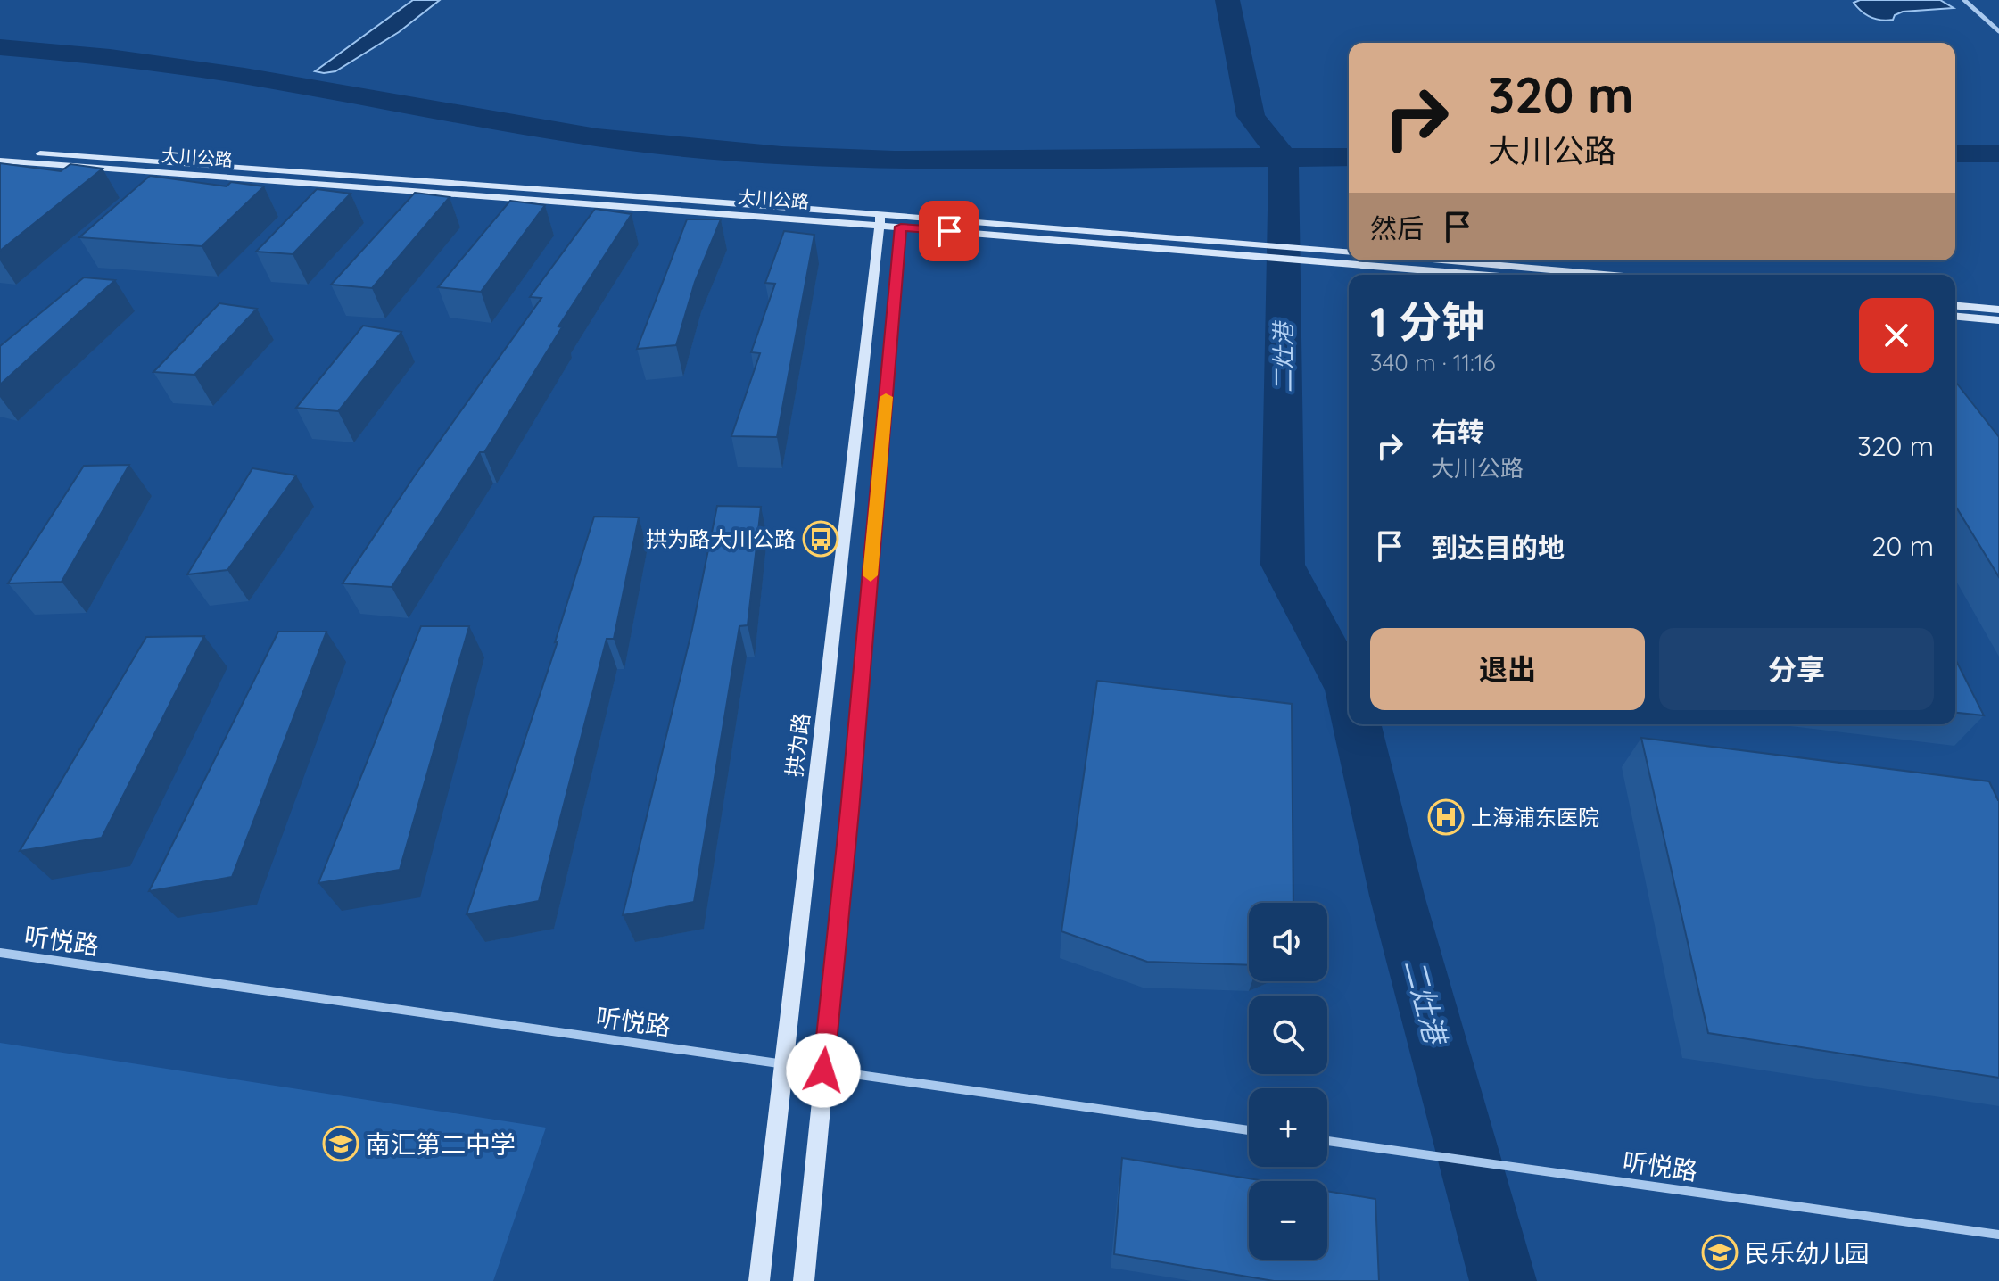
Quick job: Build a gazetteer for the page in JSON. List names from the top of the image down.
{
  "streets": {
    "main road": ["大川公路", "拱为路"],
    "street": ["听悦路"]
  },
  "crossings": [
    ["大川公路", "拱为路"],
    ["拱为路", "听悦路"]
  ],
  "water": ["二灶港"],
  "places": {
    "bus stop": ["拱为路大川公路"],
    "hospital": ["上海浦东医院"],
    "school or university": ["南汇第二中学", "民乐幼儿园"]
  },
  "page": {
    "turn": ["320 m", "大川公路"],
    "then": "然后",
    "heading": ["1 分钟", "340 m · 11:16"],
    "list": [
      {
        "name": "右转",
        "note": "大川公路",
        "value": "320 m"
      },
      {
        "name": "到达目的地",
        "value": "20 m"
      }
    ],
    "buttons": ["退出", "分享"],
    "map_buttons": ["+", "−"]
  }
}
